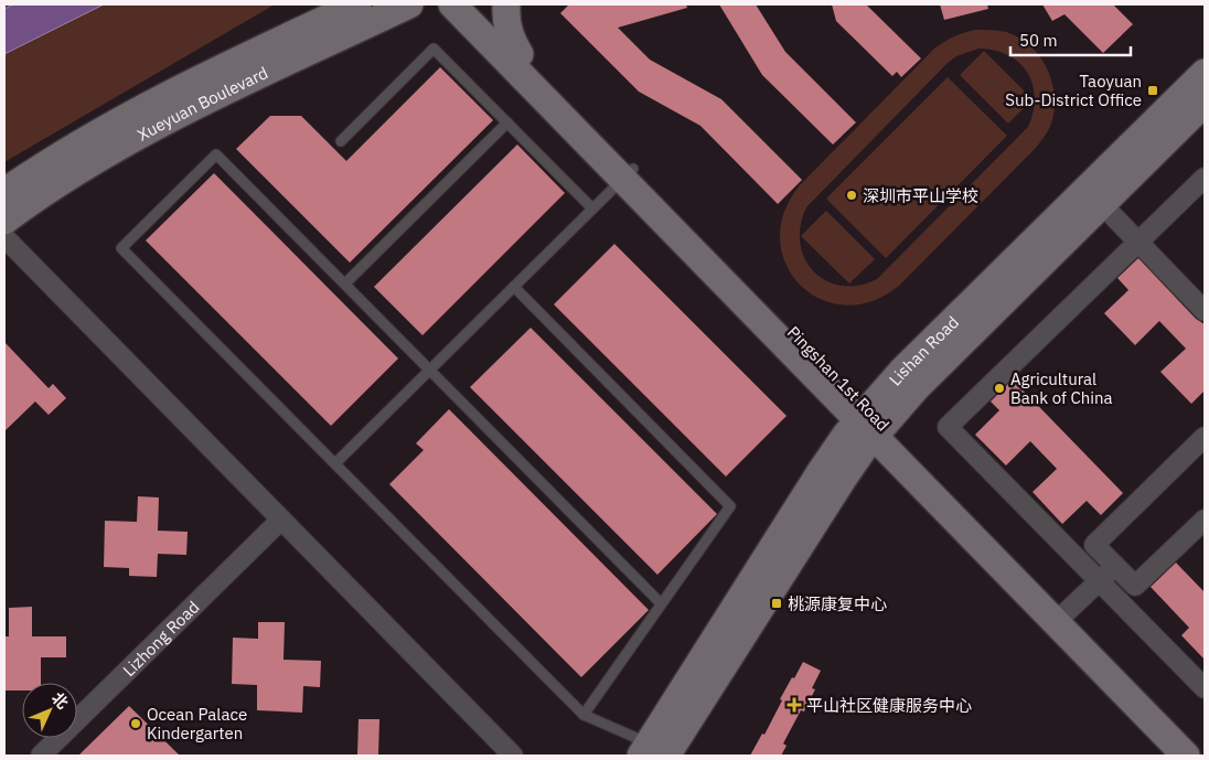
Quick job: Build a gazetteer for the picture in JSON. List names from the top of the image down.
{
  "streets": {
    "street": [
      "Xueyuan Boulevard",
      "Lishan Road",
      "Pingshan 1st Road",
      "Lizhong Road"
    ]
  },
  "crossings": [
    ["Lishan Road", "Pingshan 1st Road"]
  ],
  "places": {
    "transit": ["Taoyuan Sub-District Office", "桃源康复中心"],
    "other": ["深圳市平山学校", "Agricultural Bank of China", "Ocean Palace Kindergarten"],
    "health": ["平山社区健康服务中心"]
  },
  "scale_bar": "50 m",
  "north": "top right"
}
